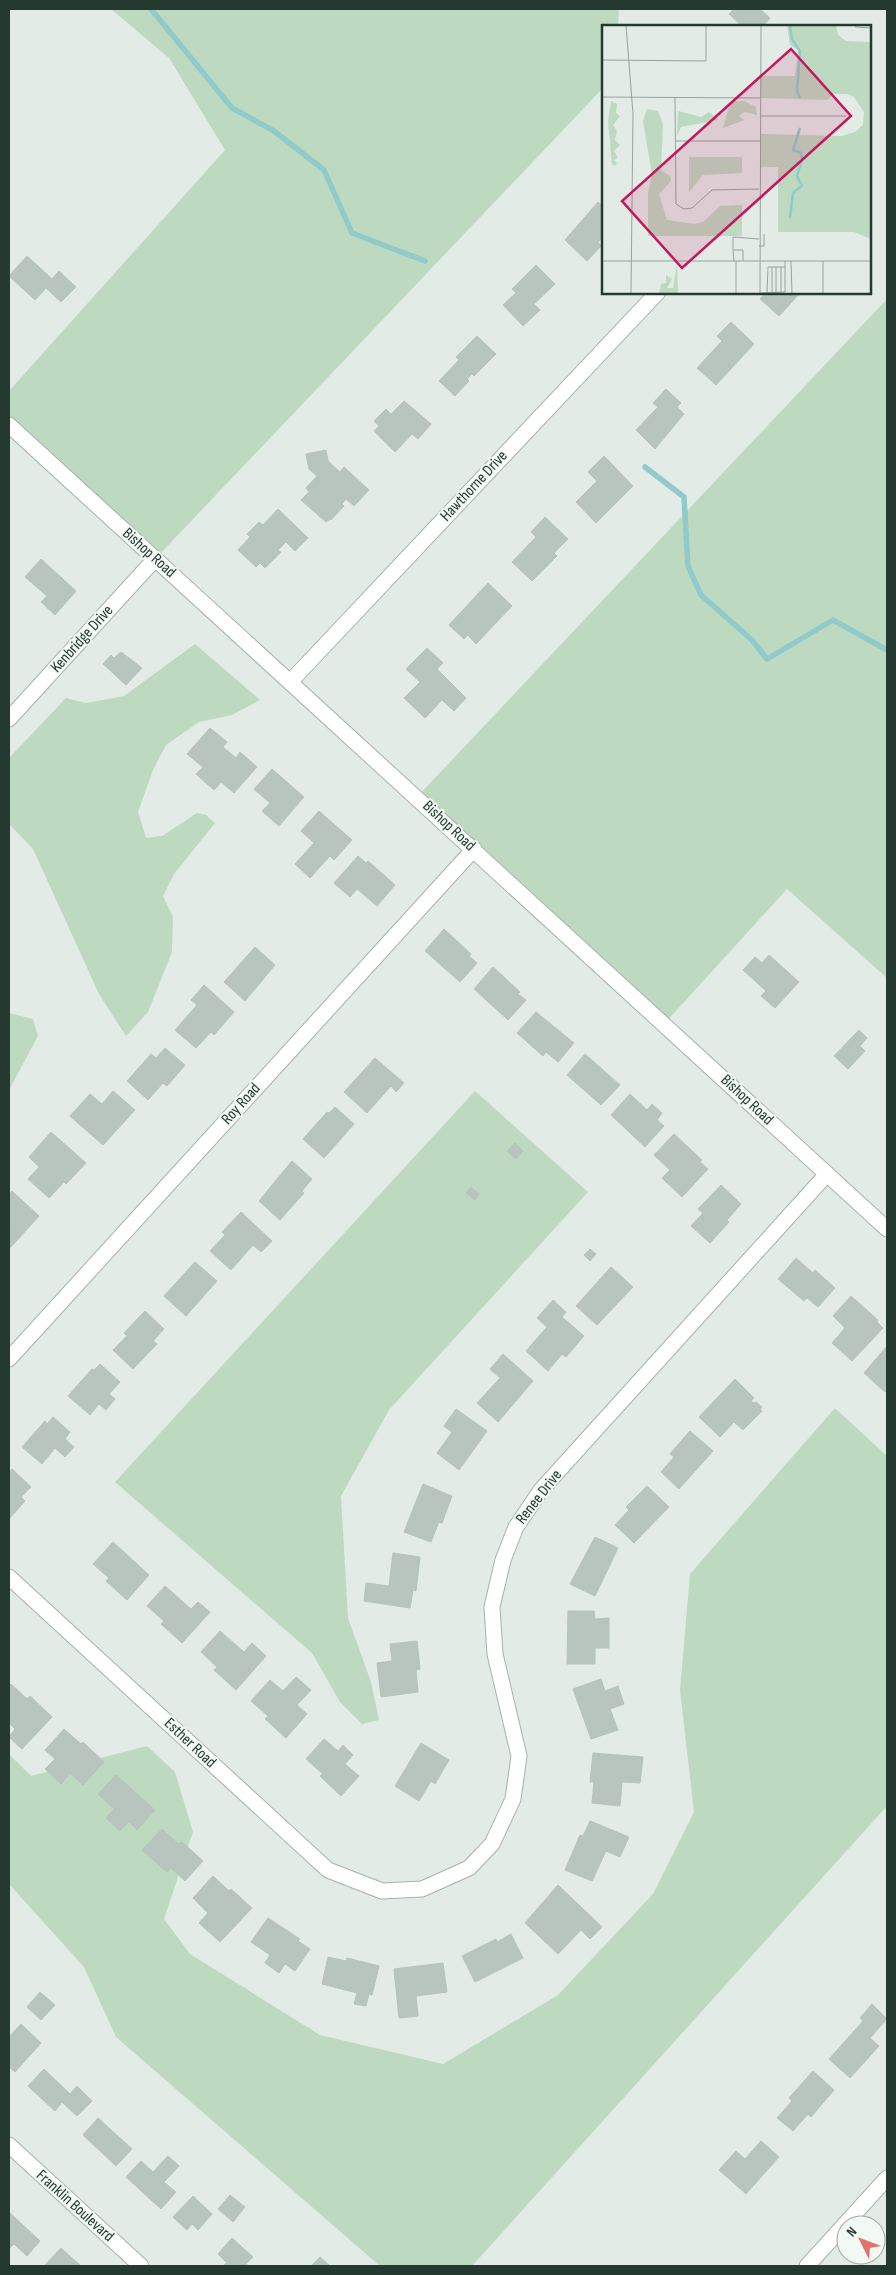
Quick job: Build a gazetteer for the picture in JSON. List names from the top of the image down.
{
  "streets": {
    "street": [
      "Hawthorne Drive",
      "Bishop Road",
      "Kenbridge Drive",
      "Roy Road",
      "Renee Drive",
      "Esther Road",
      "Franklin Boulevard"
    ]
  },
  "crossings": [
    ["Hawthorne Drive", "Bishop Road"],
    ["Bishop Road", "Kenbridge Drive"],
    ["Bishop Road", "Roy Road"],
    ["Bishop Road", "Renee Drive"],
    ["Renee Drive", "Esther Road"]
  ],
  "north": "top left"
}
